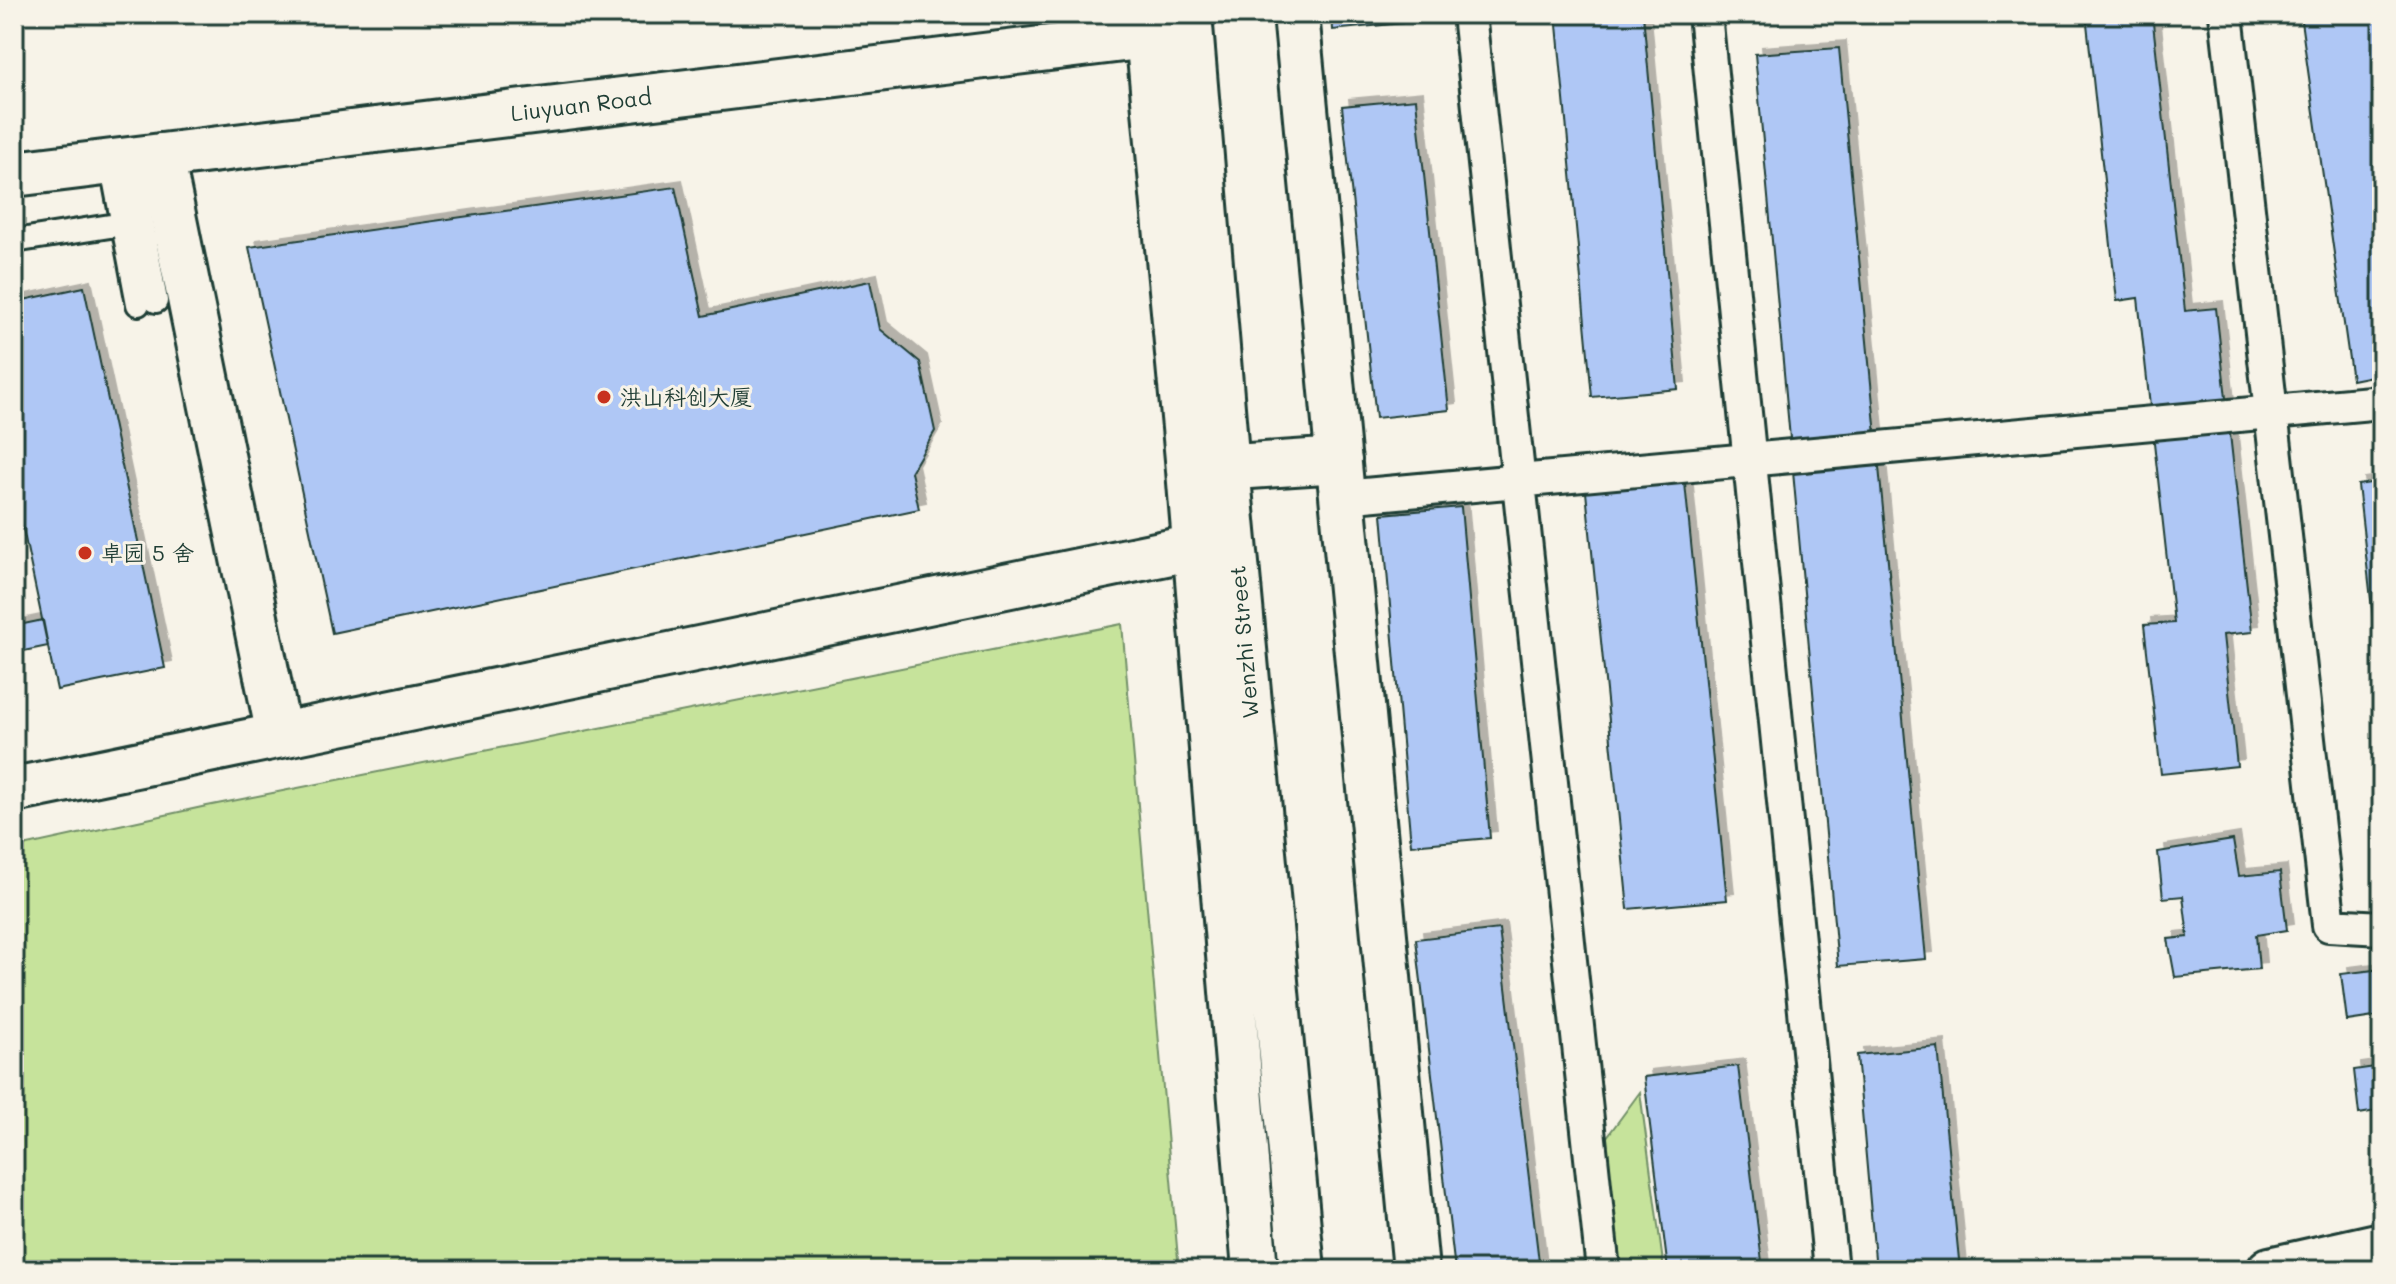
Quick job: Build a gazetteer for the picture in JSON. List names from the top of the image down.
{
  "streets": {
    "street": ["Liuyuan Road", "Wenzhi Street"]
  },
  "crossings": [
    ["Liuyuan Road", "Wenzhi Street"]
  ],
  "places": ["洪山科创大厦", "卓园 5 舍"]
}
